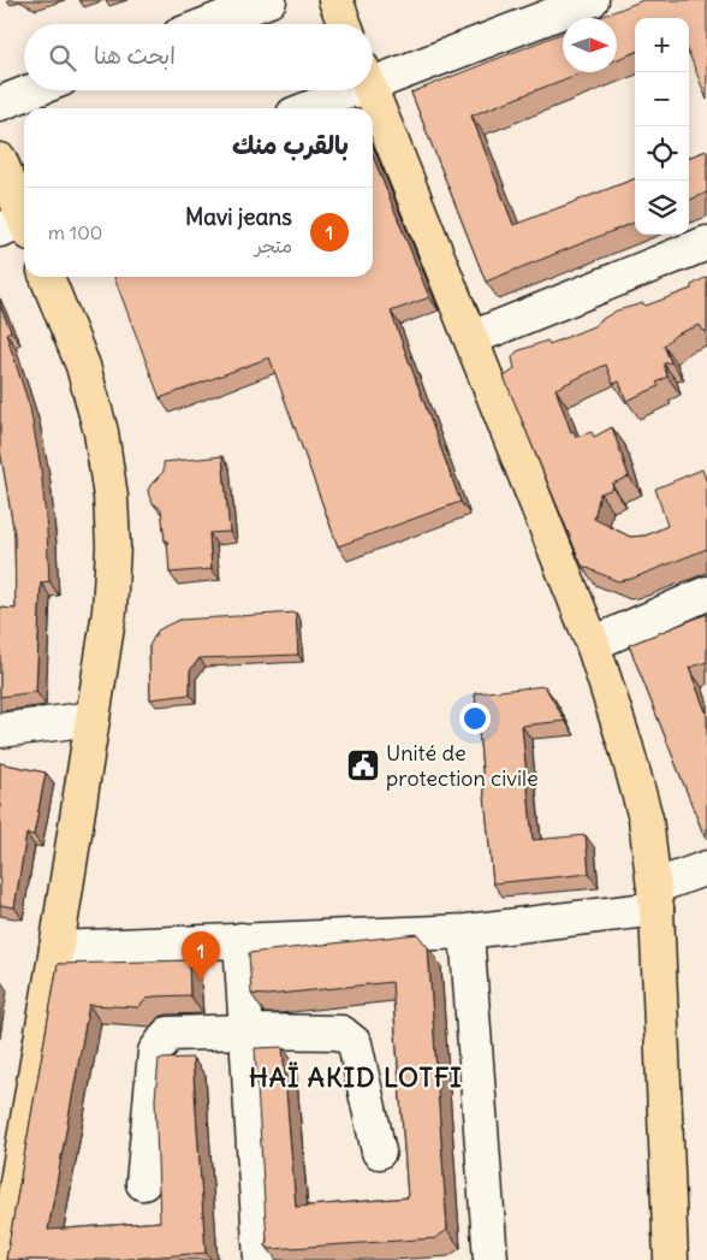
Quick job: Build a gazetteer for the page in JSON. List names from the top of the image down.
{
  "districts": ["HAÏ AKID LOTFI"],
  "places": {
    "public building": ["Unité de protection civile"]
  },
  "north": "right",
  "page": {
    "map_buttons": ["+", "−"],
    "search": "ابحث هنا",
    "heading": "بالقرب منك",
    "list": [
      {
        "mark": "1",
        "name": "Mavi jeans",
        "note": "متجر",
        "value": "100 m"
      }
    ],
    "pins": "1"
  }
}
